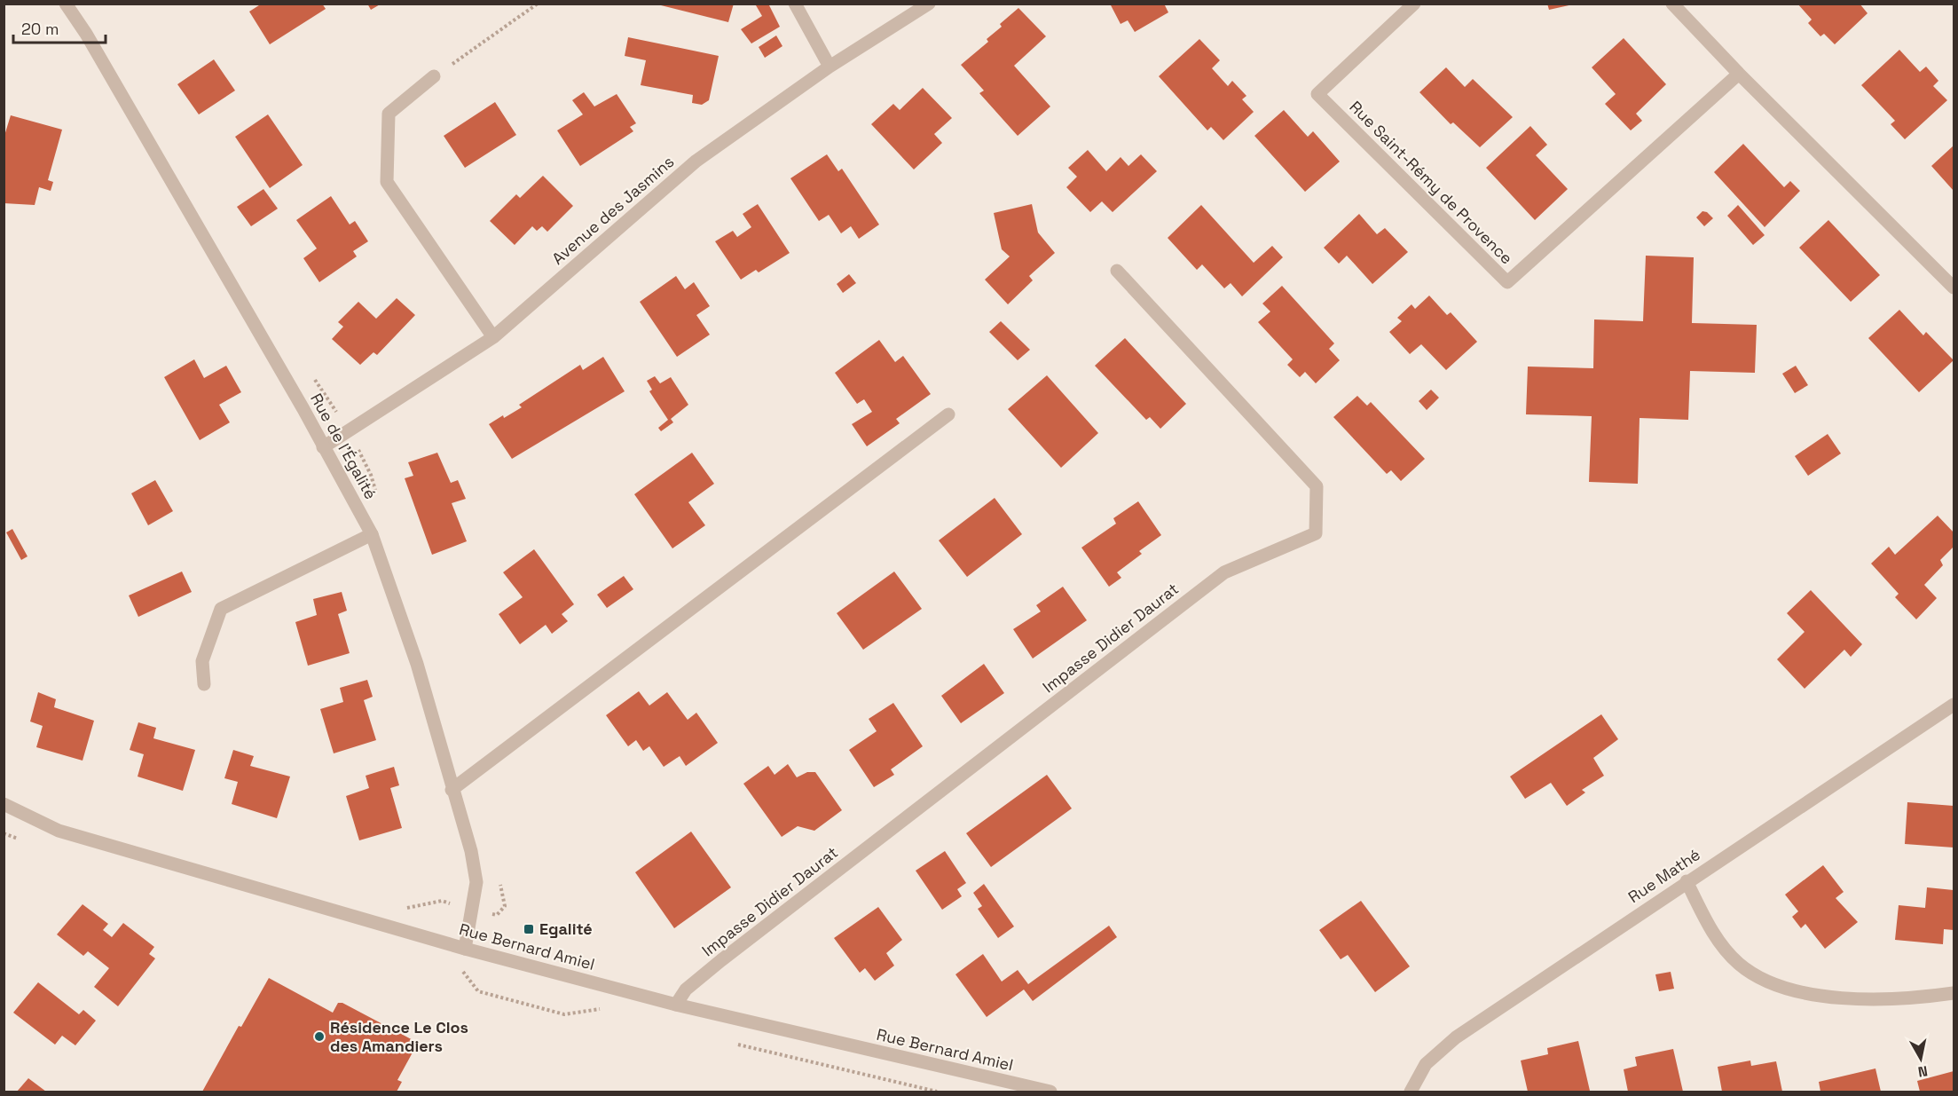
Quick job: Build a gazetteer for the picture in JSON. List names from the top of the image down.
{
  "streets": {
    "street": [
      "Rue Saint-Rémy de Provence",
      "Avenue des Jasmins",
      "Rue de l'Égalité",
      "Impasse Didier Daurat",
      "Rue Mathé",
      "Rue Bernard Amiel"
    ]
  },
  "crossings": [
    ["Avenue des Jasmins", "Rue de l'Égalité"],
    ["Rue de l'Égalité", "Rue Bernard Amiel"],
    ["Impasse Didier Daurat", "Rue Bernard Amiel"]
  ],
  "places": {
    "transit": ["Egalité"],
    "other": ["Résidence Le Clos des Amandiers"]
  },
  "scale_bar": "20 m",
  "north": "bottom"
}
